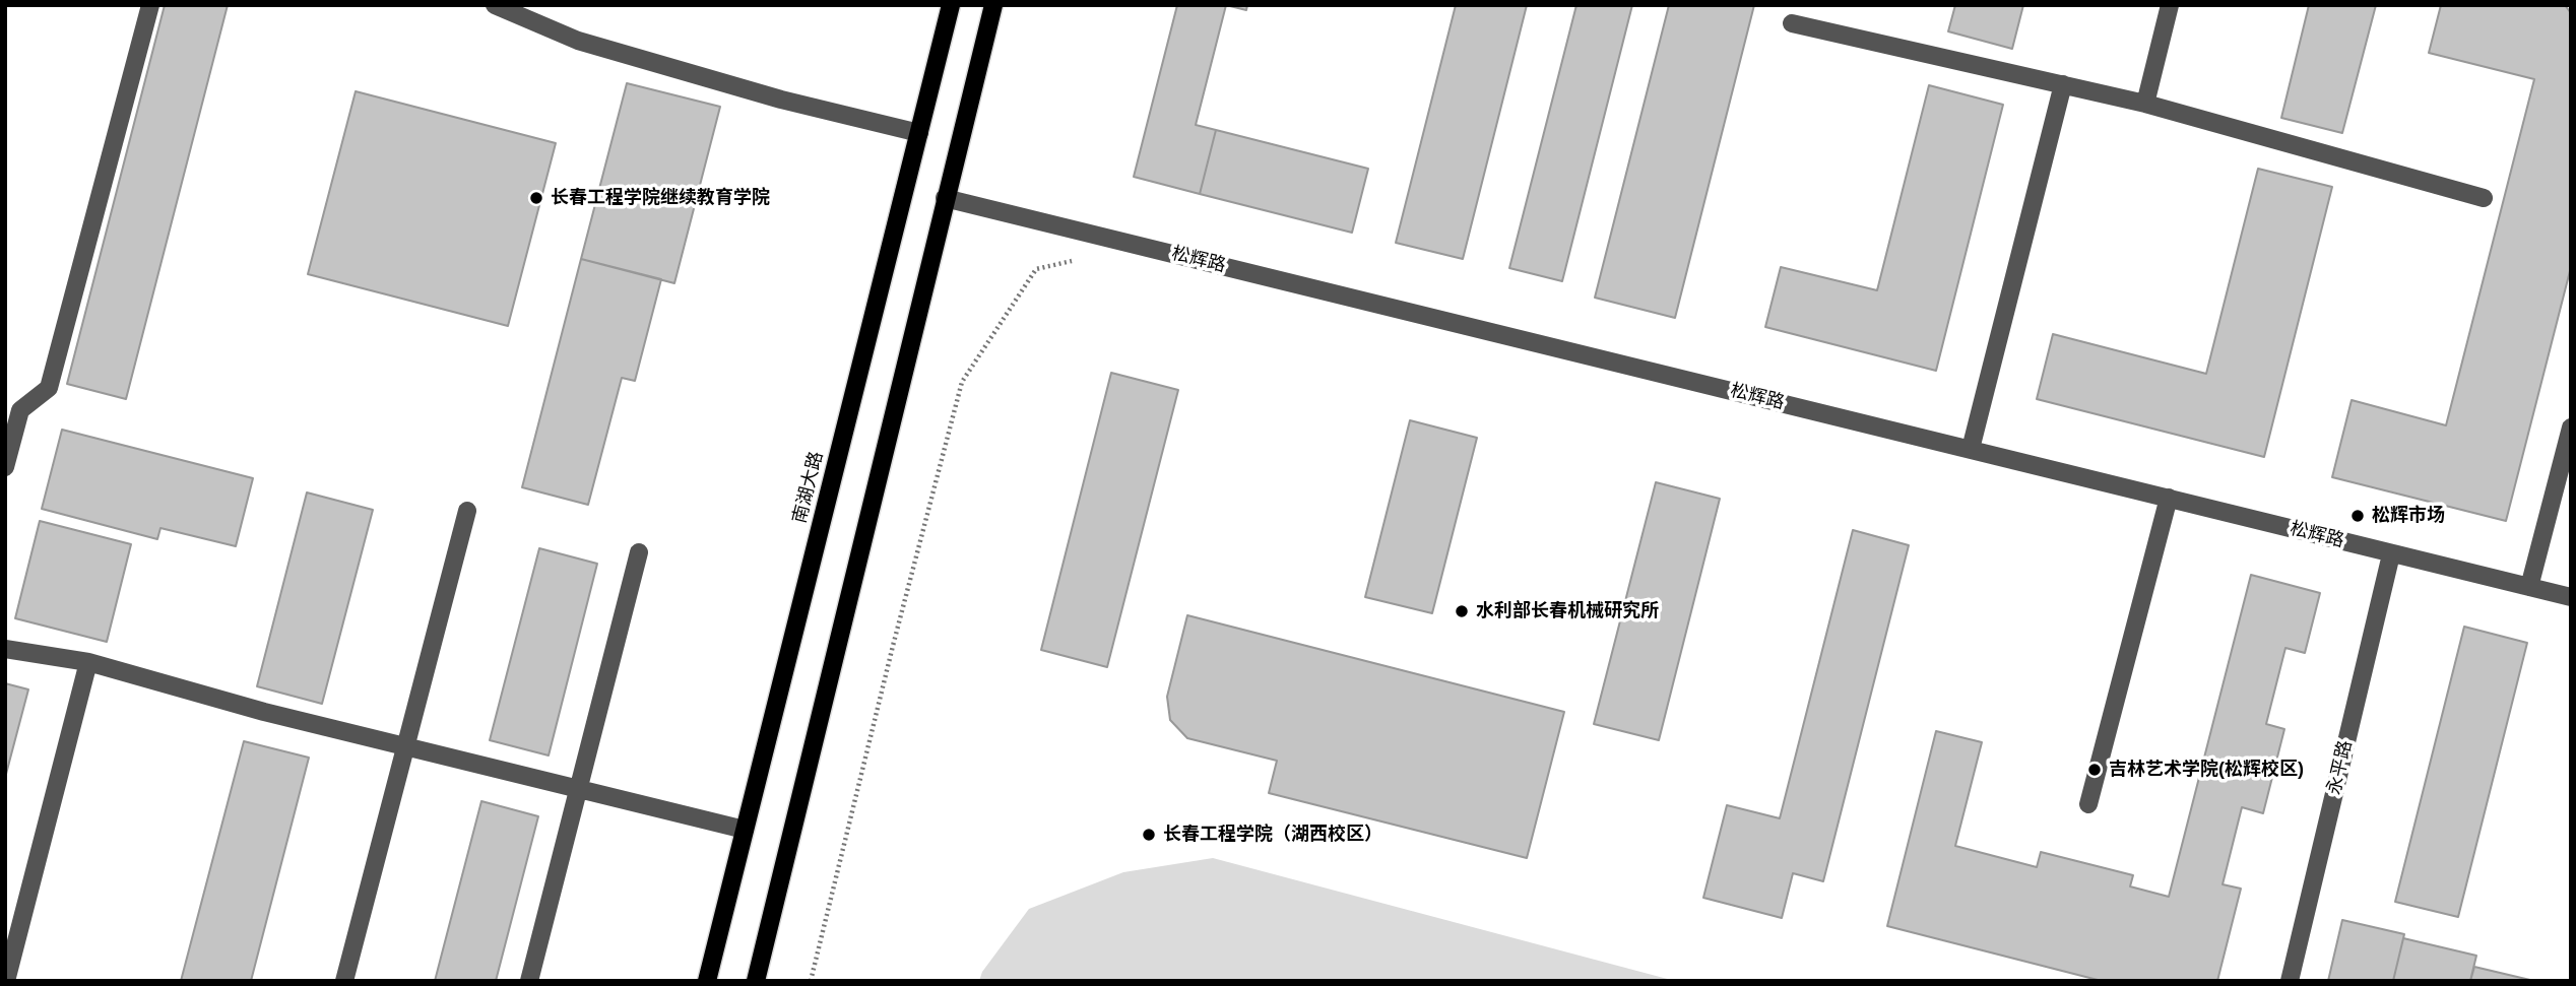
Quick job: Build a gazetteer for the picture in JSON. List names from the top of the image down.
{
  "streets": {
    "main road": ["南湖大路"],
    "street": ["松辉路", "永平路"]
  },
  "crossings": [
    ["松辉路", "永平路"]
  ],
  "places": [
    "长春工程学院继续教育学院",
    "松辉市场",
    "水利部长春机械研究所",
    "吉林艺术学院(松辉校区)",
    "长春工程学院（湖西校区）"
  ]
}
